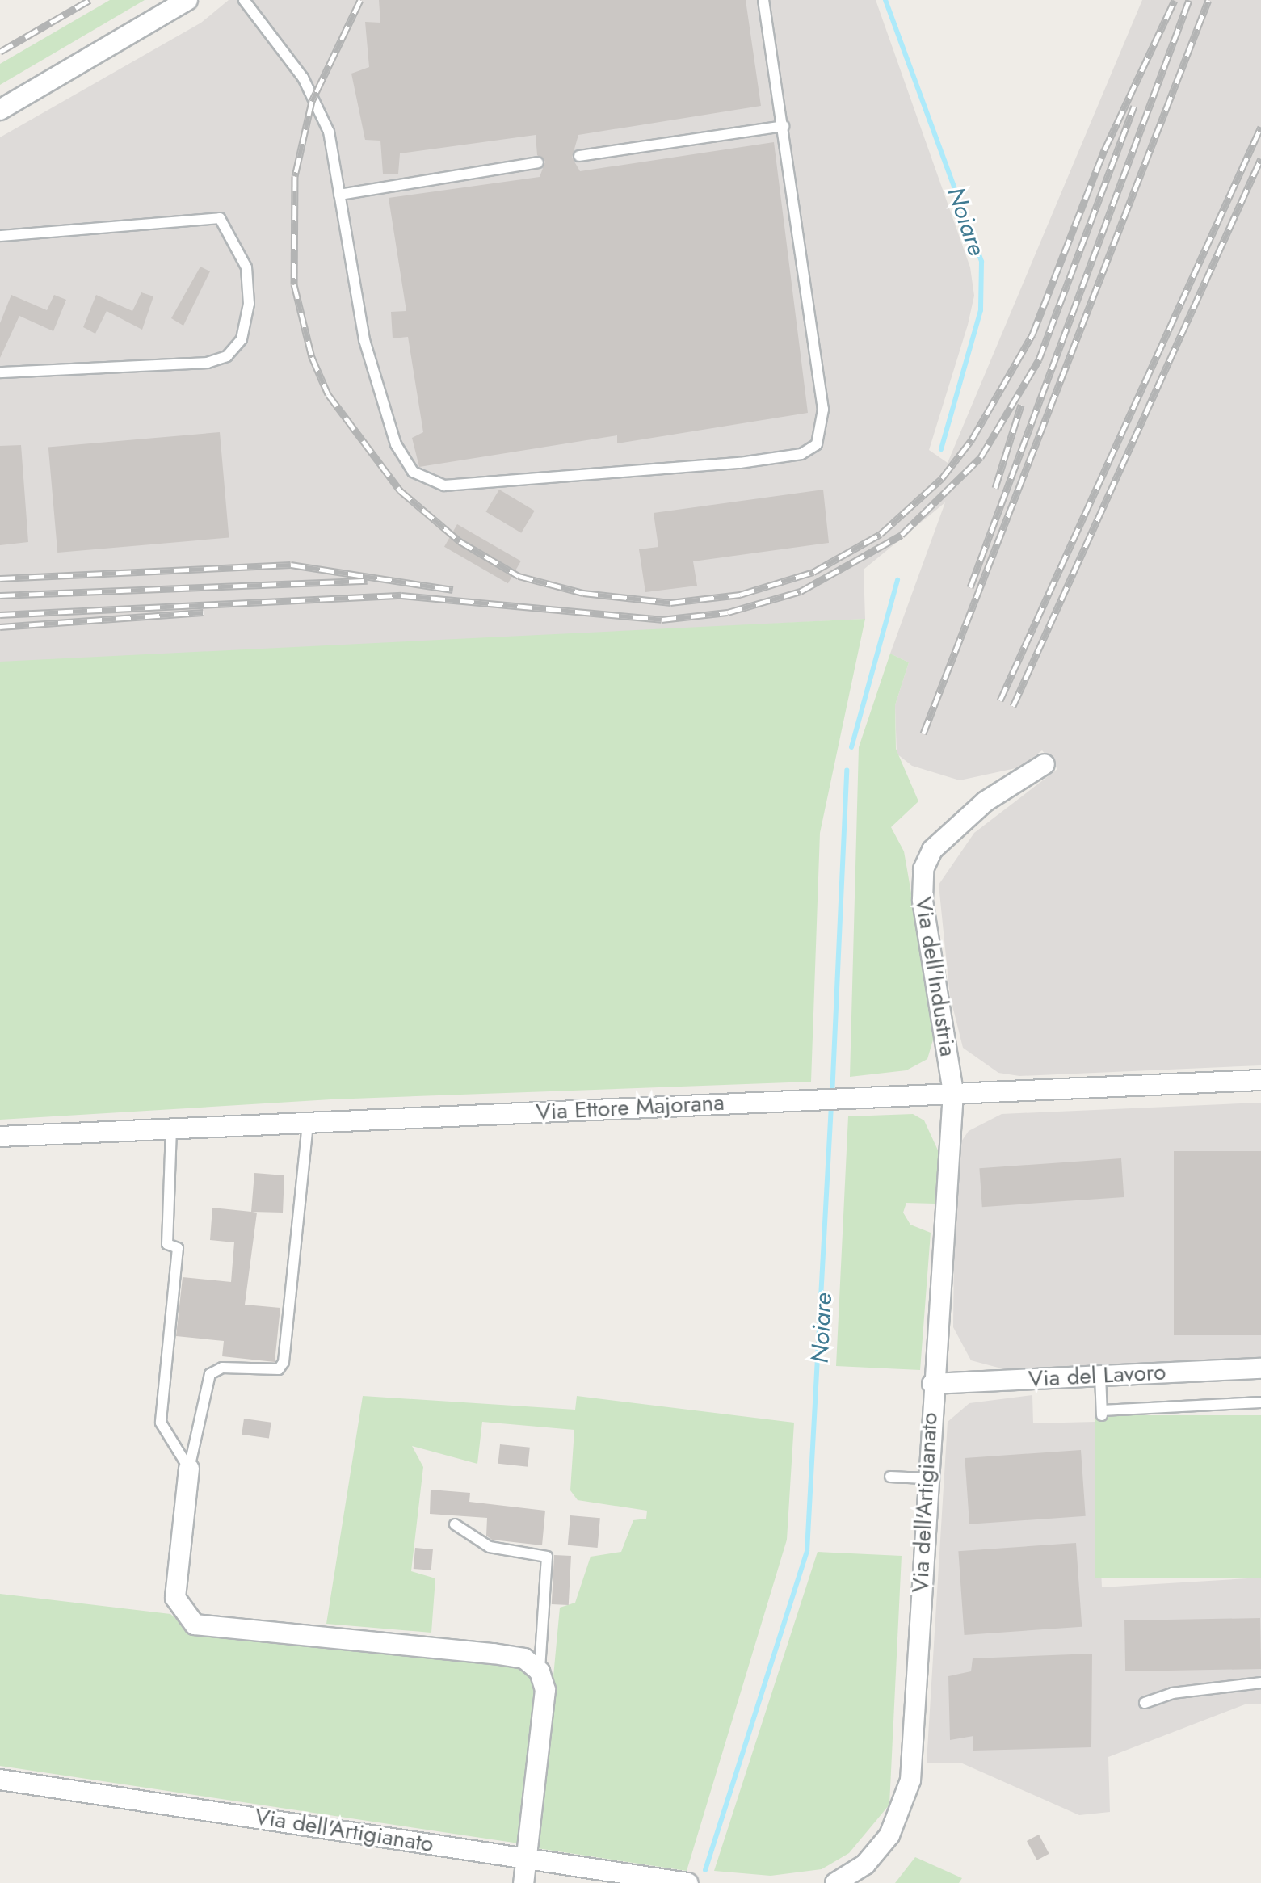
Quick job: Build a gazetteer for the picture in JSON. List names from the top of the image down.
{
  "streets": {
    "street": [
      "Via dell'Industria",
      "Via Ettore Majorana",
      "Via del Lavoro",
      "Via dell'Artigianato"
    ]
  },
  "crossings": [
    ["Via dell'Industria", "Via Ettore Majorana"],
    ["Via dell'Industria", "Via dell'Artigianato"],
    ["Via Ettore Majorana", "Via dell'Artigianato"],
    ["Via del Lavoro", "Via dell'Artigianato"]
  ],
  "water": ["Noiare"]
}
